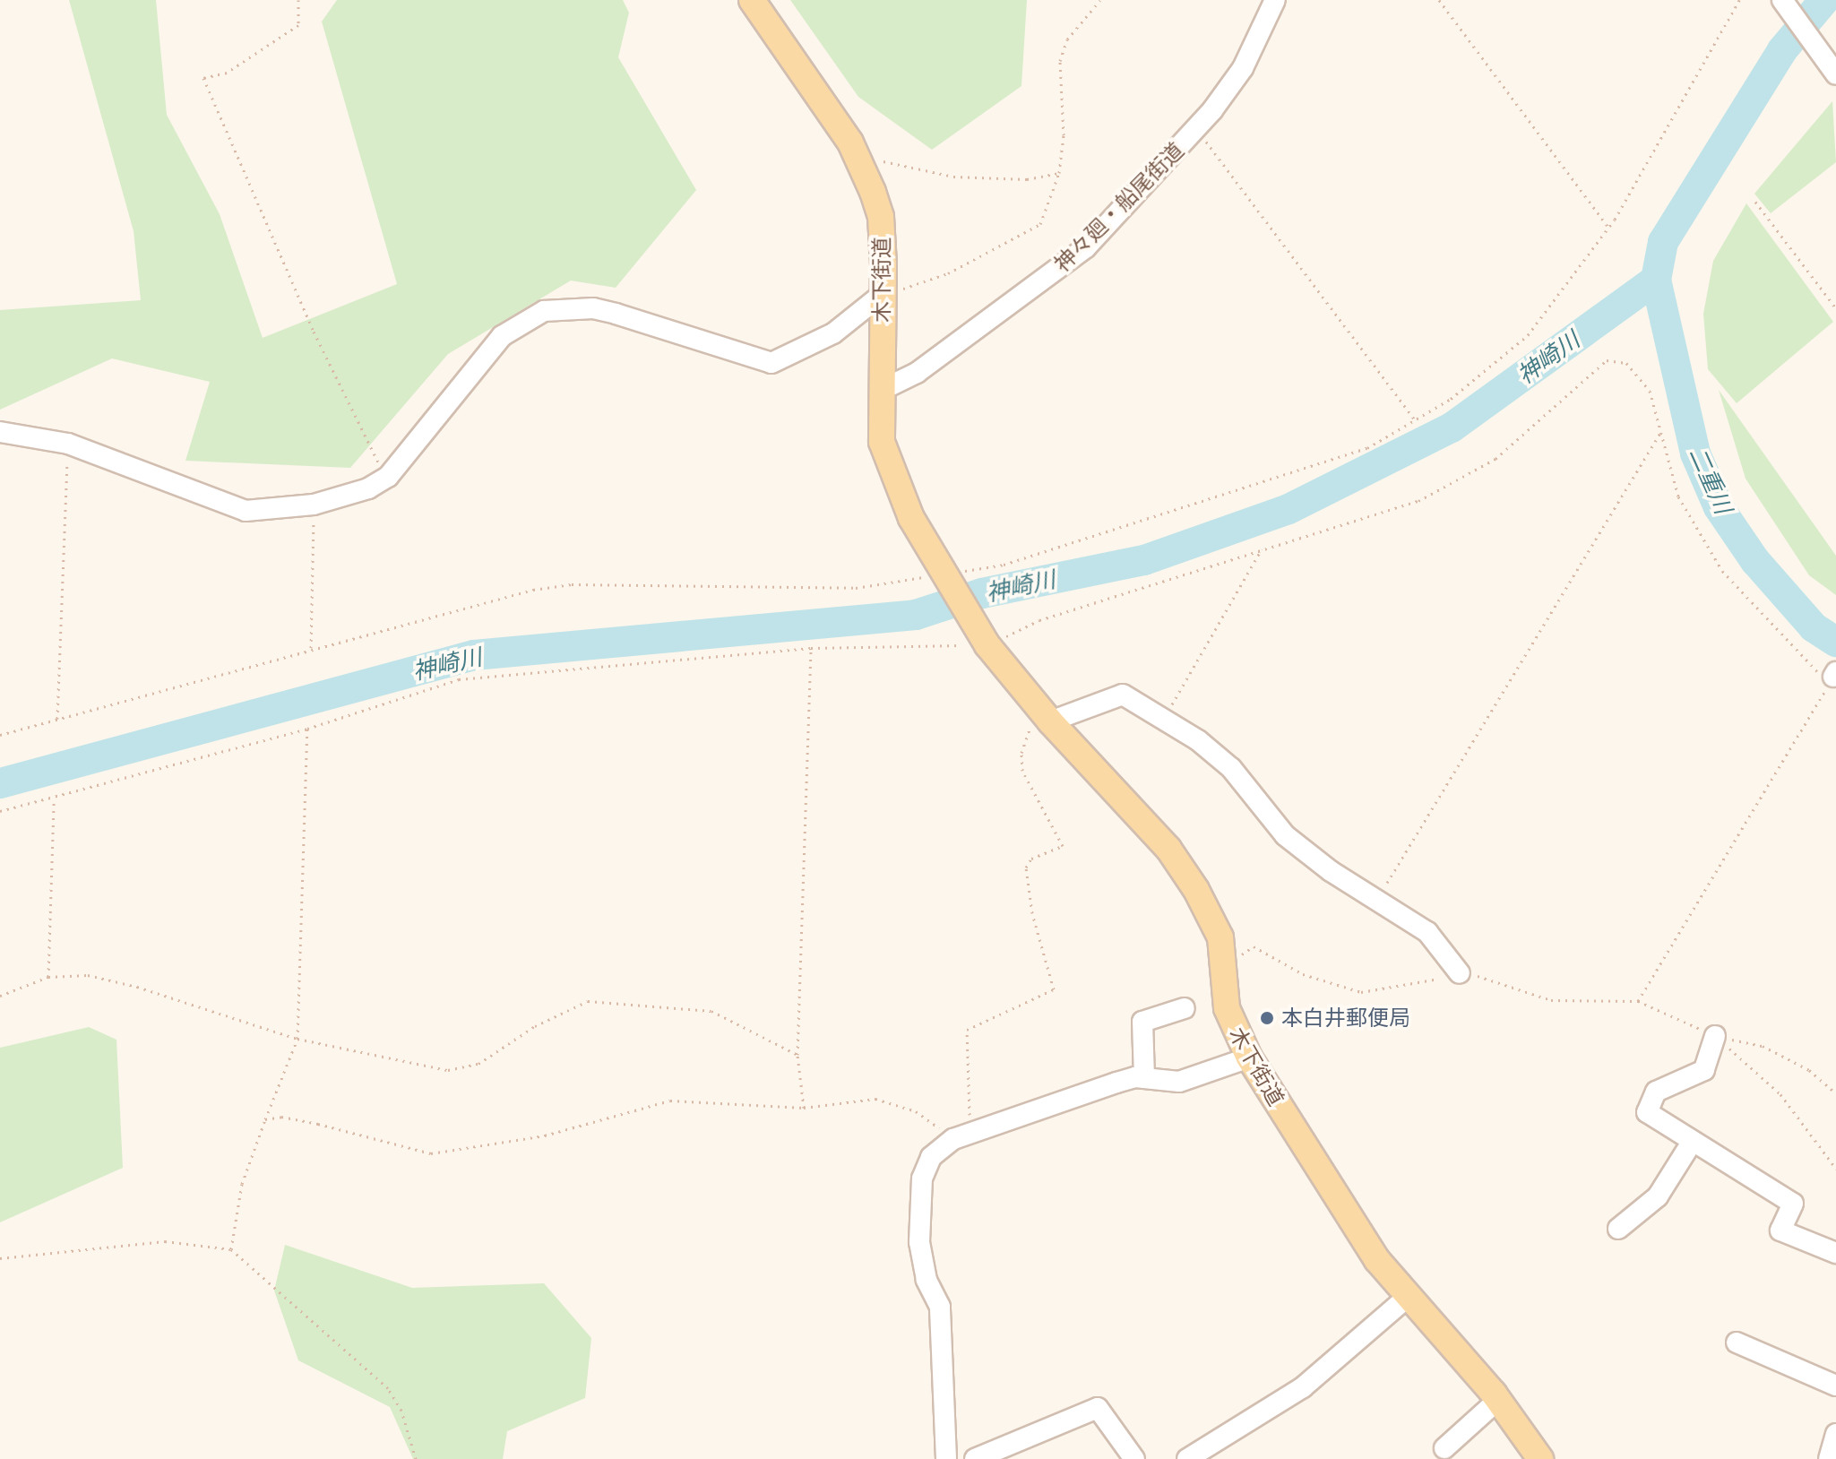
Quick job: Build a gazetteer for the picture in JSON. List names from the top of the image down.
{
  "streets": {
    "main road": ["木下街道"],
    "street": ["神々廻・船尾街道"]
  },
  "crossings": [
    ["神々廻・船尾街道", "木下街道"]
  ],
  "water": ["神崎川", "二重川"],
  "places": ["本白井郵便局"]
}
